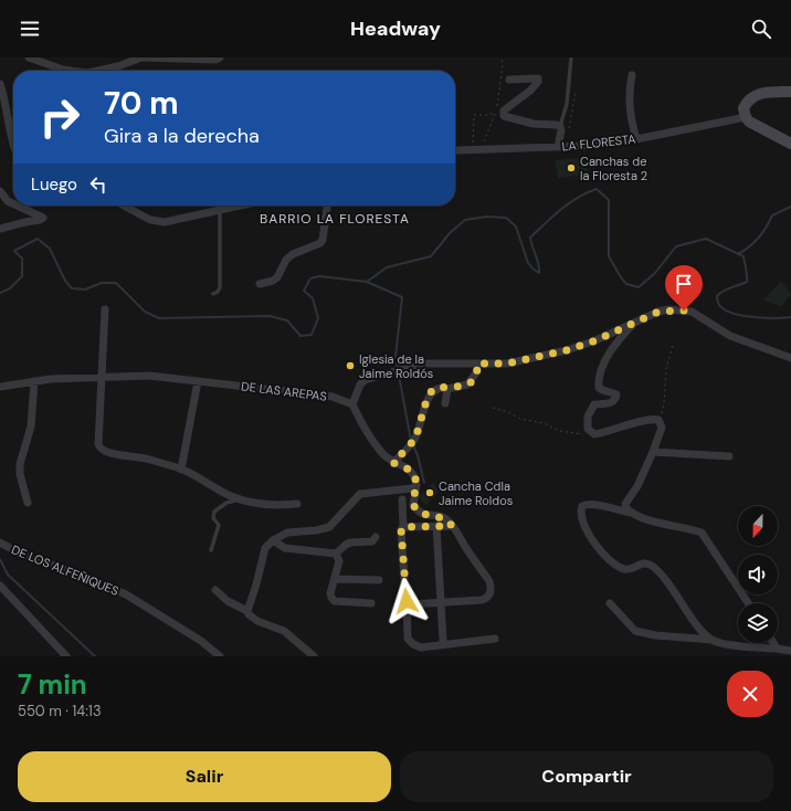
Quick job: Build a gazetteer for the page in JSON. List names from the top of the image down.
{
  "streets": {
    "street": ["LA FLORESTA", "DE LAS AREPAS", "DE LOS ALFEÑIQUES"]
  },
  "districts": ["BARRIO LA FLORESTA"],
  "places": ["Canchas de la Floresta 2", "Iglesia de la Jaime Roldós", "Cancha Cdla Jaime Roldos"],
  "north": "bottom",
  "page": {
    "header": "Headway",
    "turn": ["70 m", "Gira a la derecha"],
    "then": "Luego",
    "heading": ["7 min", "550 m · 14:13"],
    "buttons": ["Salir", "Compartir"]
  }
}
